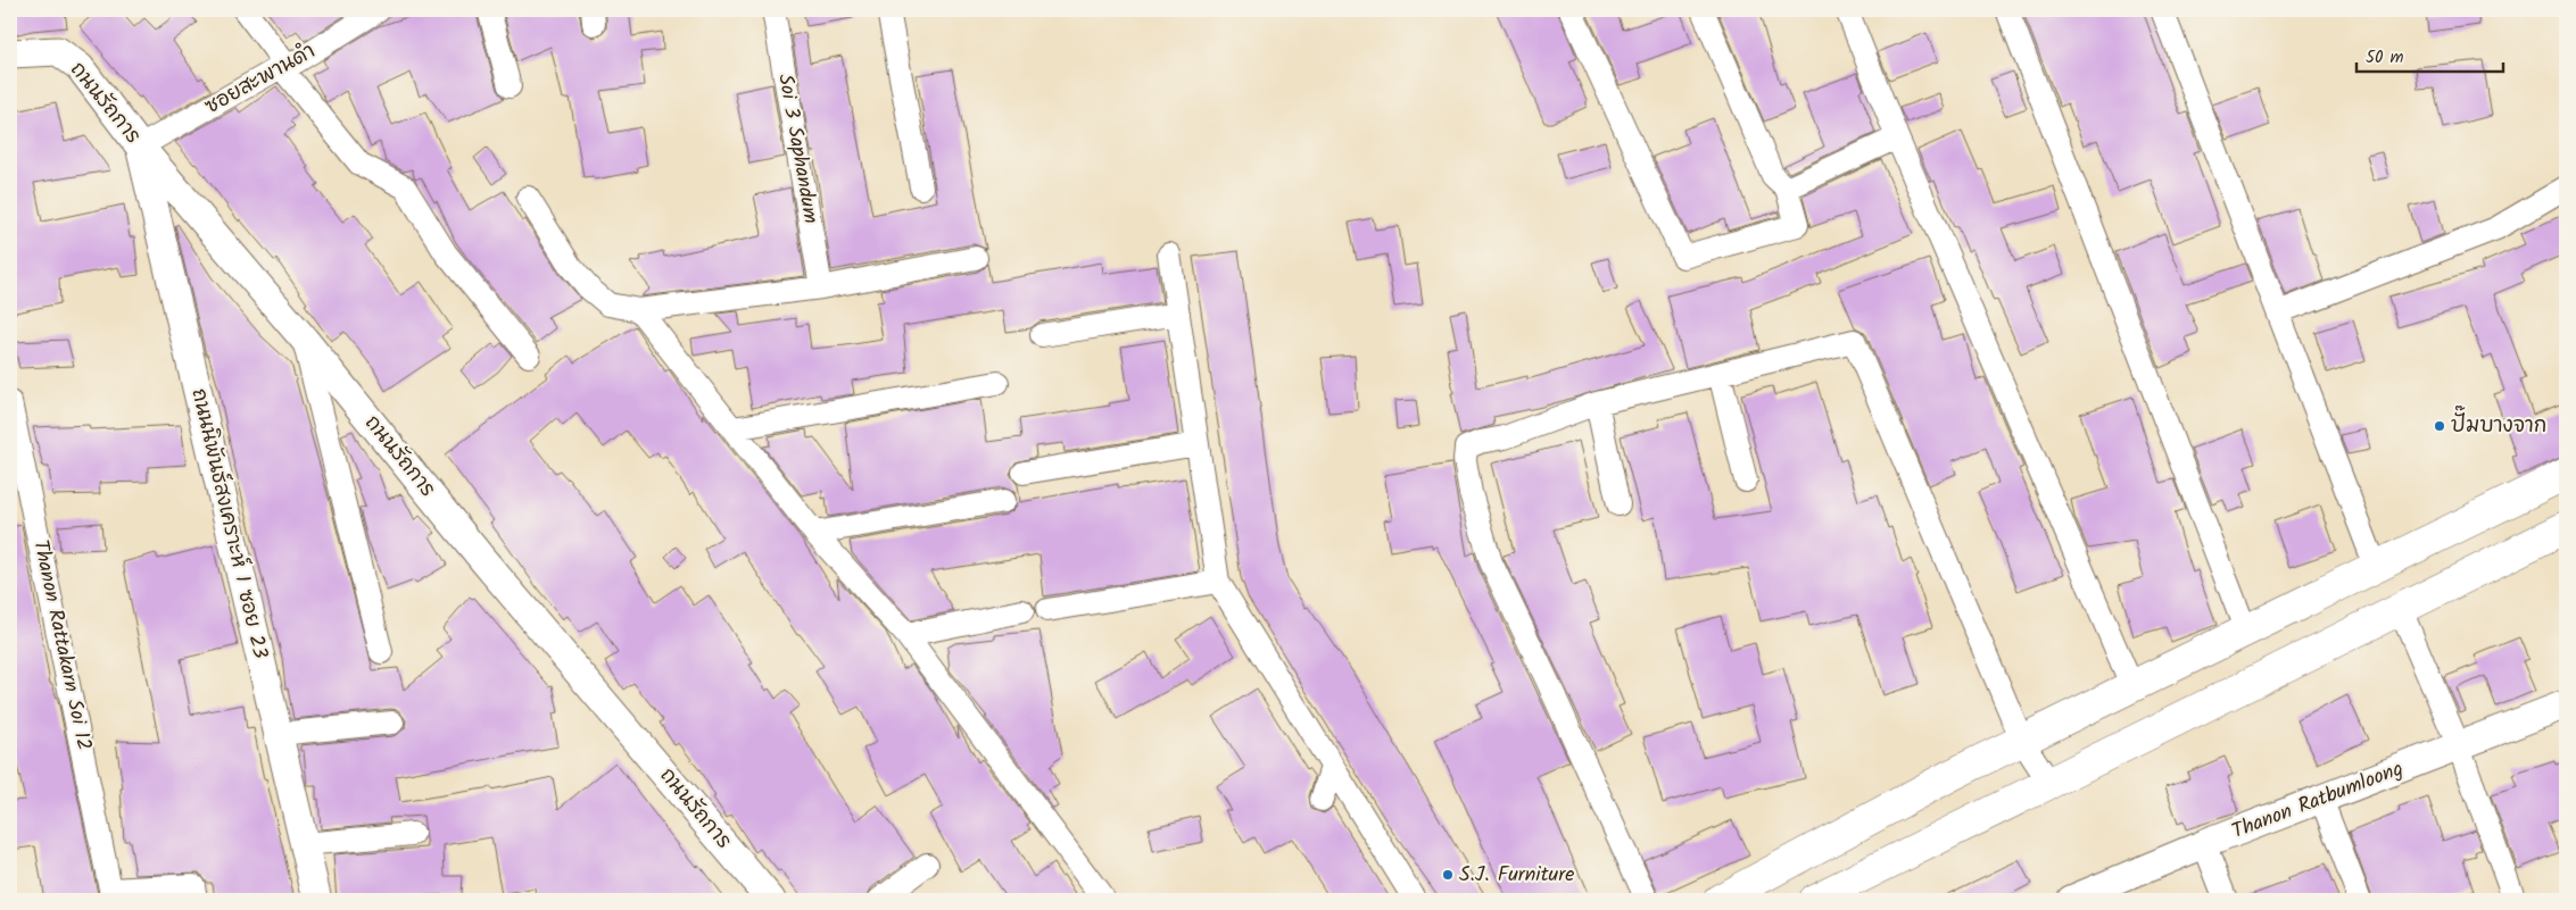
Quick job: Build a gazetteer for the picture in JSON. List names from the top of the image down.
{
  "streets": {
    "street": [
      "ซอยสะพานดำ",
      "ถนนรัถการ",
      "Soi 3 Saphandum",
      "ถนนนิพันธ์สงเคราะห์ 1 ซอย 23",
      "Thanon Rattakarn Soi 12",
      "Thanon Ratbumloong"
    ]
  },
  "crossings": [
    ["ซอยสะพานดำ", "ถนนรัถการ"],
    ["ซอยสะพานดำ", "ถนนนิพันธ์สงเคราะห์ 1 ซอย 23"],
    ["ถนนรัถการ", "ถนนนิพันธ์สงเคราะห์ 1 ซอย 23"]
  ],
  "places": ["ปั๊มบางจาก", "S.J. Furniture"],
  "scale_bar": "50 m"
}
